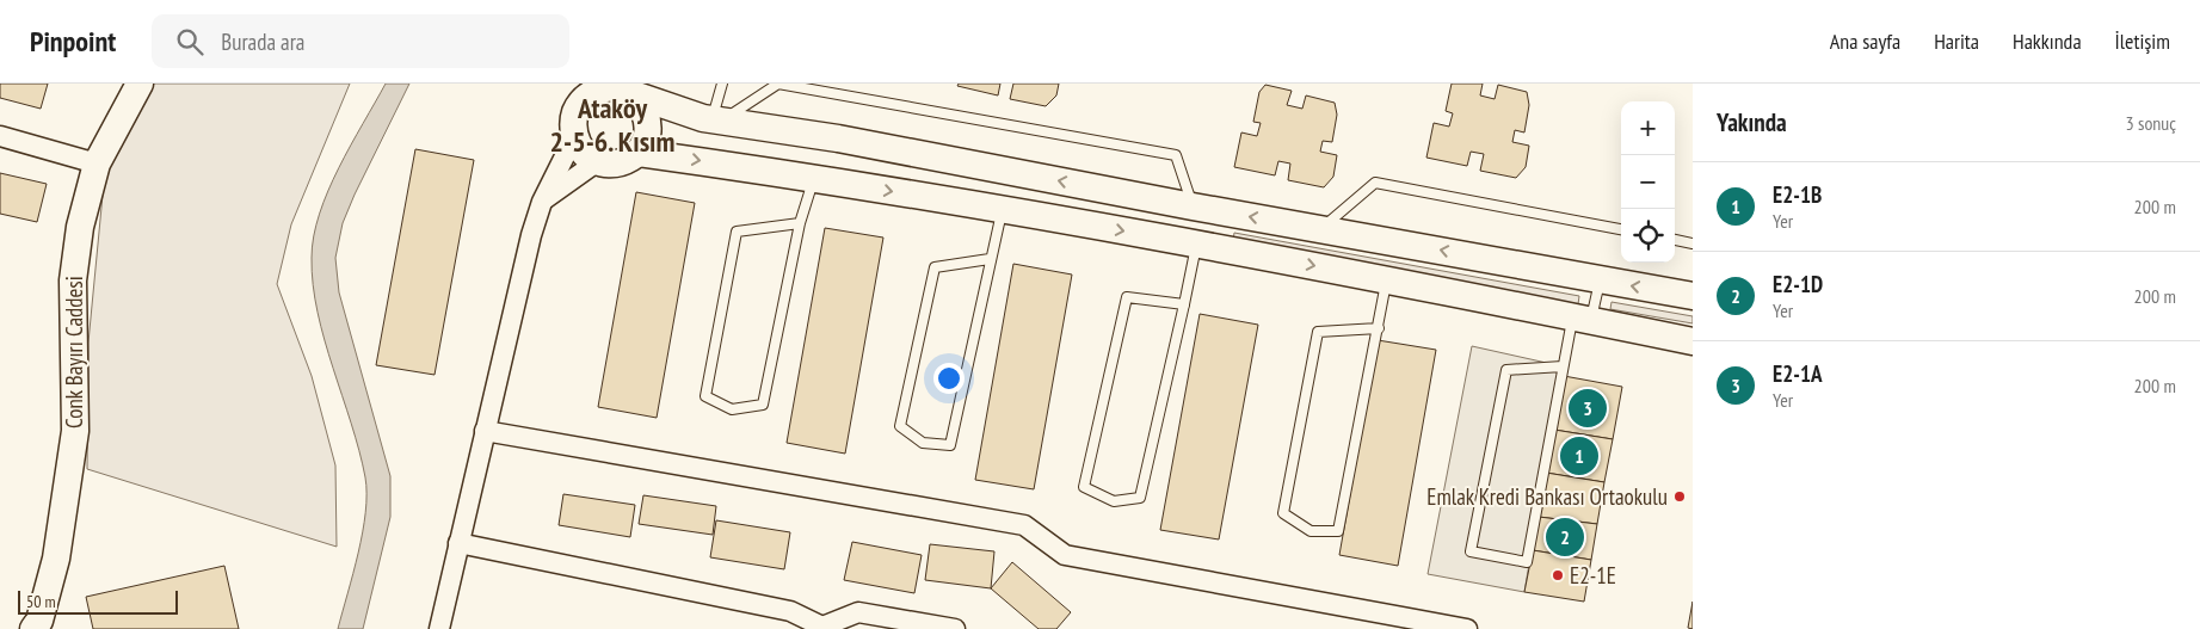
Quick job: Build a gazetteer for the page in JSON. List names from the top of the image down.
{
  "streets": {
    "street": ["Conk Bayırı Caddesi"]
  },
  "districts": ["Ataköy 2-5-6. Kısım"],
  "places": ["Emlak Kredi Bankası Ortaokulu", "E2-1E"],
  "scale_bar": "50 m",
  "page": {
    "header": "Pinpoint",
    "search": "Burada ara",
    "nav": [
      "Ana sayfa",
      "Harita",
      "Hakkında",
      "İletişim"
    ],
    "heading": ["Yakında", "3 sonuç"],
    "map_buttons": ["+", "−"],
    "list": [
      {
        "mark": "1",
        "name": "E2-1B",
        "note": "Yer",
        "value": "200 m"
      },
      {
        "mark": "2",
        "name": "E2-1D",
        "note": "Yer",
        "value": "200 m"
      },
      {
        "mark": "3",
        "name": "E2-1A",
        "note": "Yer",
        "value": "200 m"
      }
    ],
    "pins": ["3", "1", "2"],
    "scale": "50 m"
  }
}
